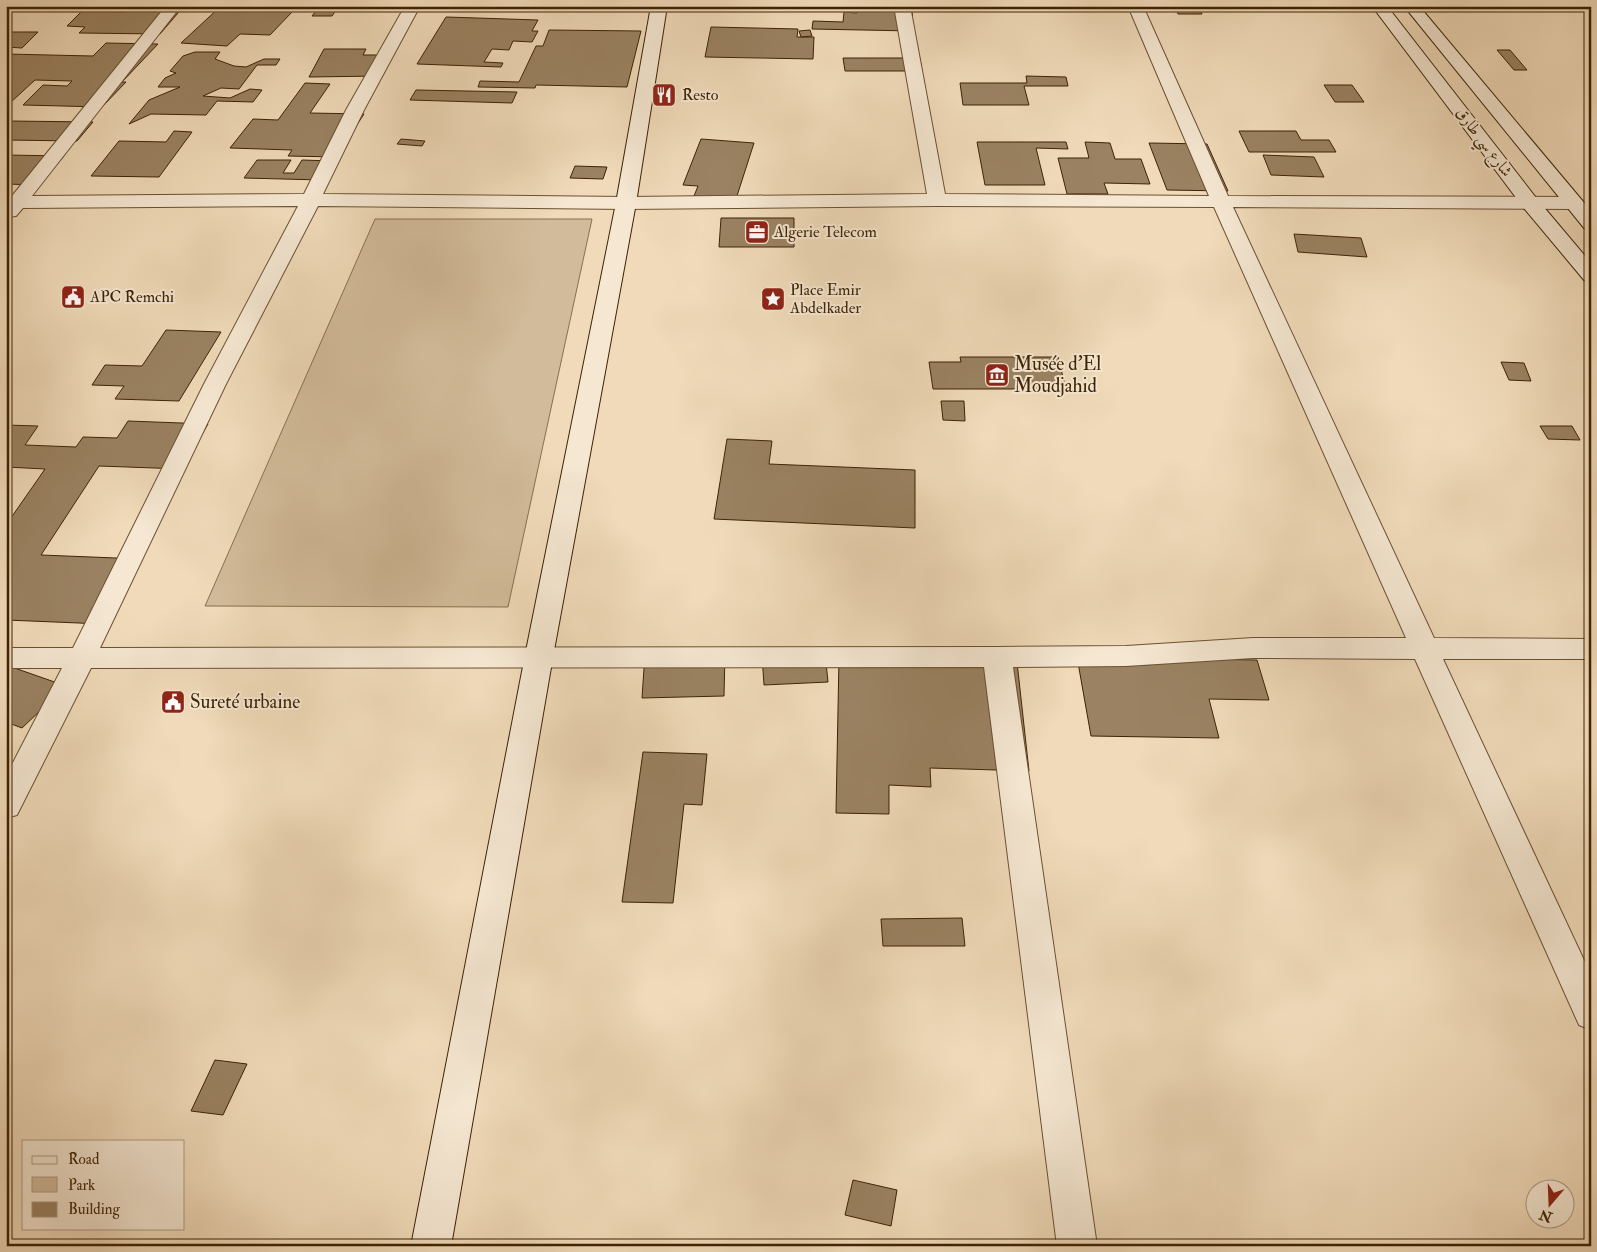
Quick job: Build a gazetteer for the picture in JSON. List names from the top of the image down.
{
  "streets": {
    "street": ["شارع سي طارق"]
  },
  "places": {
    "restaurant": ["Resto"],
    "office": ["Algerie Telecom"],
    "public building": ["APC Remchi", "Sureté urbaine"],
    "place": ["Place Emir Abdelkader"],
    "museum": ["Musée d'El Moudjahid"]
  },
  "legend": ["Road", "Park", "Building"],
  "north": "bottom"
}
